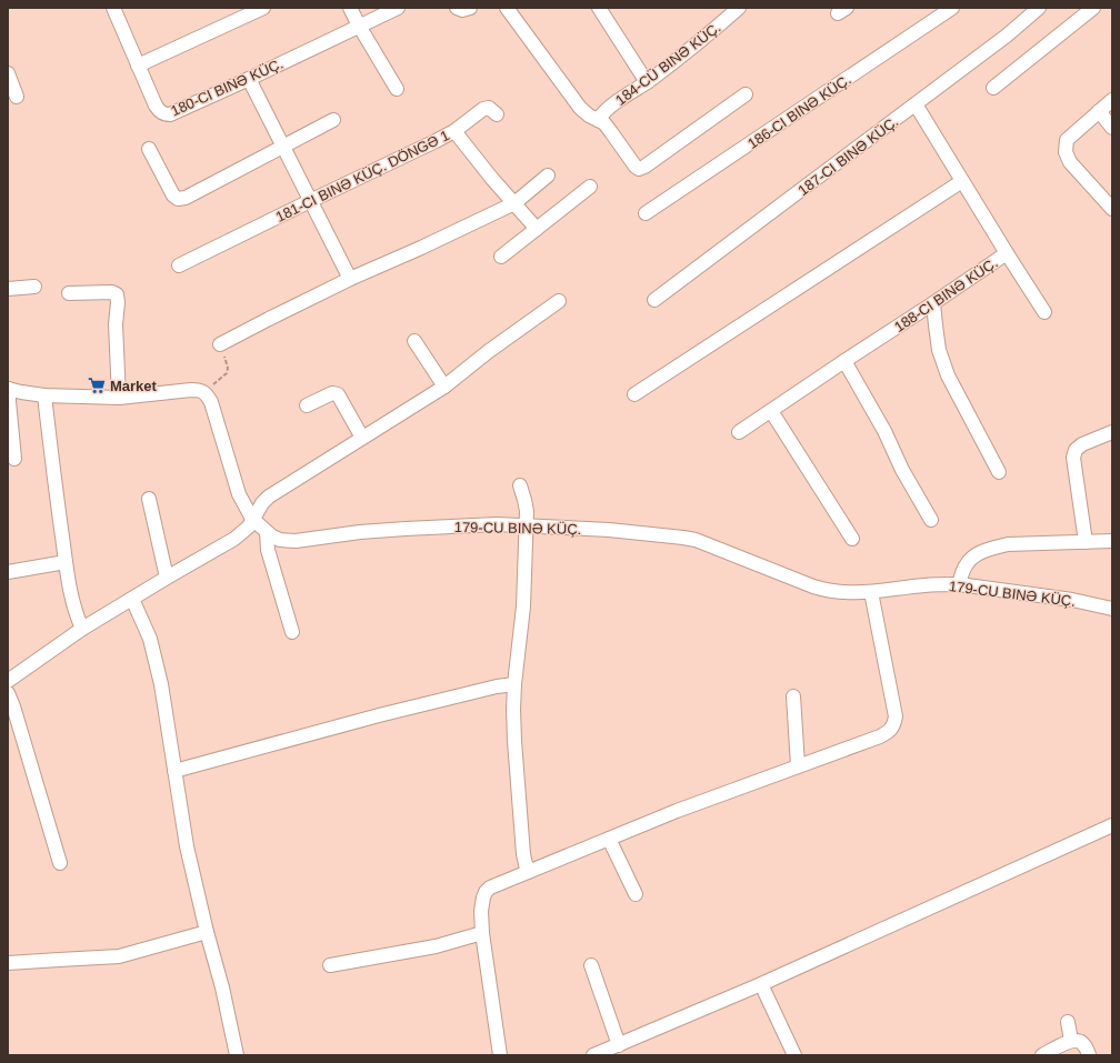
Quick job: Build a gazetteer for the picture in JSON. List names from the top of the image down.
{
  "streets": {
    "street": [
      "184-CÜ BINƏ KÜÇ.",
      "181-CI BINƏ KÜÇ. DÖNGƏ 1",
      "188-CI BINƏ KÜÇ.",
      "179-CU BINƏ KÜÇ."
    ]
  },
  "places": {
    "supermarket": ["Market"]
  }
}
